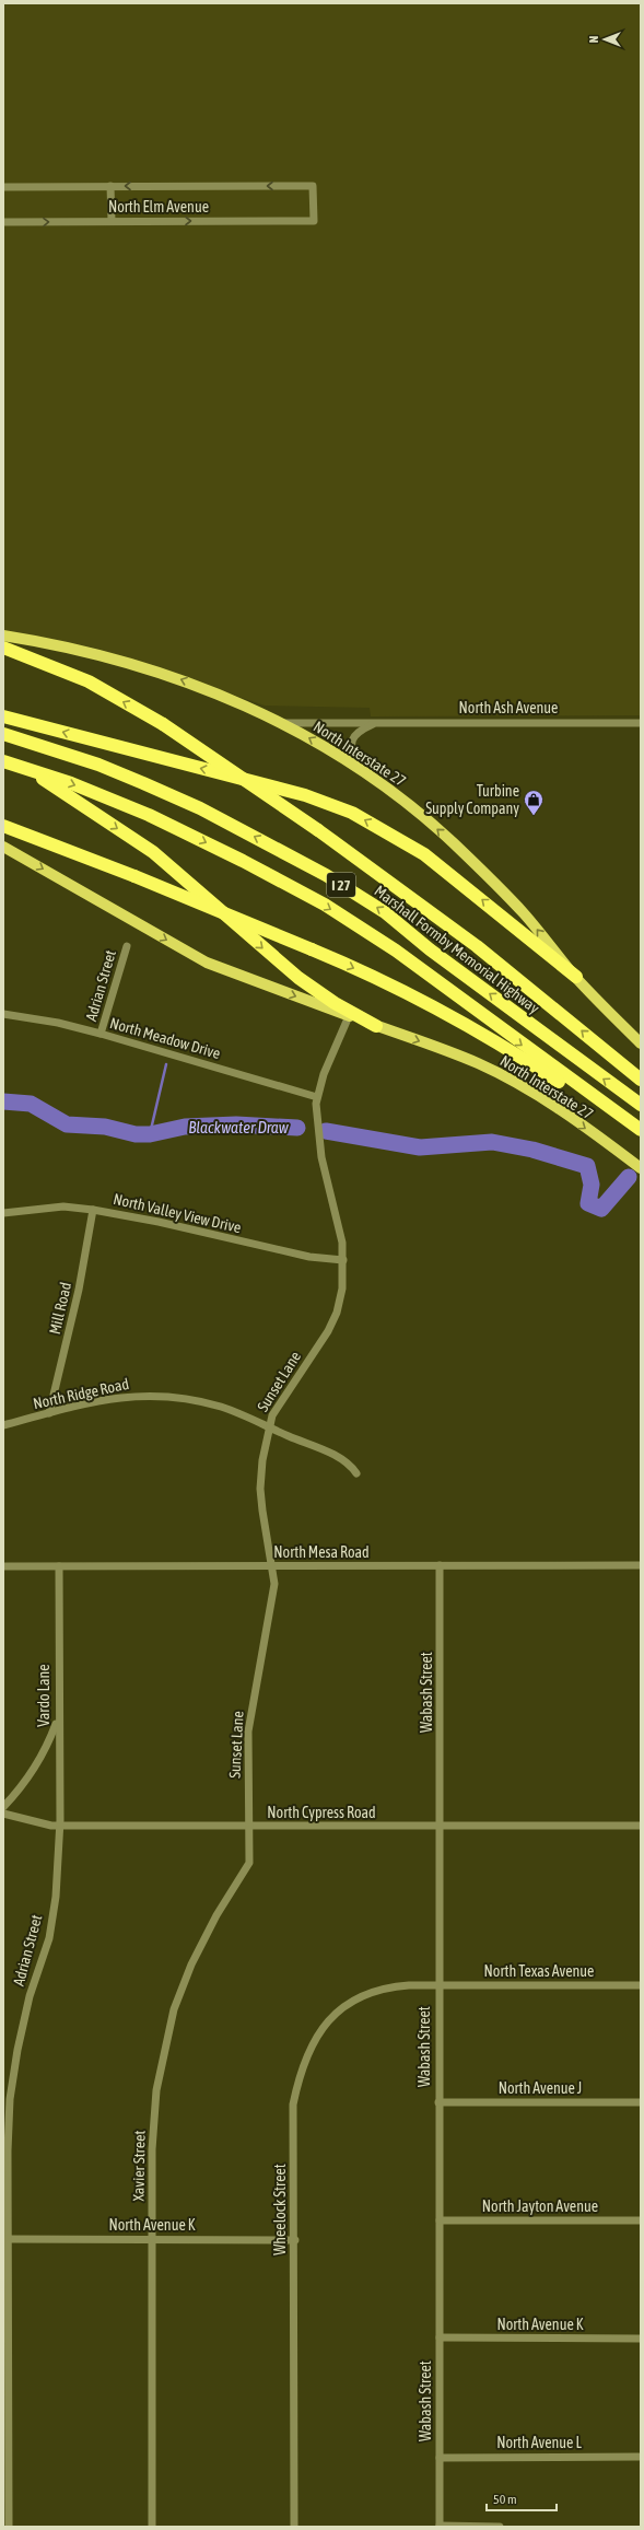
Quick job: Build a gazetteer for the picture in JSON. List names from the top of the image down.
{
  "streets": {
    "highway": ["I 27", "Marshall Formby Memorial Highway"],
    "main road": ["North Interstate 27"],
    "street": [
      "North Elm Avenue",
      "North Ash Avenue",
      "Adrian Street",
      "North Meadow Drive",
      "North Valley View Drive",
      "Mill Road",
      "Sunset Lane",
      "North Ridge Road",
      "North Mesa Road",
      "Wabash Street",
      "Vardo Lane",
      "North Cypress Road",
      "North Texas Avenue",
      "North Avenue J",
      "Xavier Street",
      "North Jayton Avenue",
      "Wheelock Street",
      "North Avenue K",
      "North Avenue L"
    ]
  },
  "crossings": [
    ["North Ash Avenue", "North Interstate 27"],
    ["North Interstate 27", "Sunset Lane"],
    ["Adrian Street", "North Meadow Drive"],
    ["Adrian Street", "Vardo Lane"],
    ["Adrian Street", "North Cypress Road"],
    ["Adrian Street", "North Avenue K"],
    ["North Meadow Drive", "Sunset Lane"],
    ["North Valley View Drive", "Mill Road"],
    ["North Valley View Drive", "Sunset Lane"],
    ["Mill Road", "North Ridge Road"],
    ["Sunset Lane", "North Ridge Road"],
    ["Sunset Lane", "North Mesa Road"],
    ["Sunset Lane", "North Cypress Road"],
    ["Sunset Lane", "Xavier Street"],
    ["North Mesa Road", "Wabash Street"],
    ["North Mesa Road", "Vardo Lane"],
    ["Wabash Street", "North Cypress Road"],
    ["Wabash Street", "North Texas Avenue"],
    ["Wabash Street", "North Avenue J"],
    ["Wabash Street", "North Jayton Avenue"],
    ["Wabash Street", "Wheelock Street"],
    ["Wabash Street", "North Avenue K"],
    ["Wabash Street", "North Avenue L"],
    ["Vardo Lane", "North Cypress Road"],
    ["North Cypress Road", "Xavier Street"],
    ["North Texas Avenue", "Wheelock Street"],
    ["Xavier Street", "North Avenue K"],
    ["Wheelock Street", "North Avenue K"]
  ],
  "water": ["Blackwater Draw"],
  "places": {
    "shop": ["Turbine Supply Company"]
  },
  "scale_bar": "50 m",
  "north": "left"
}
